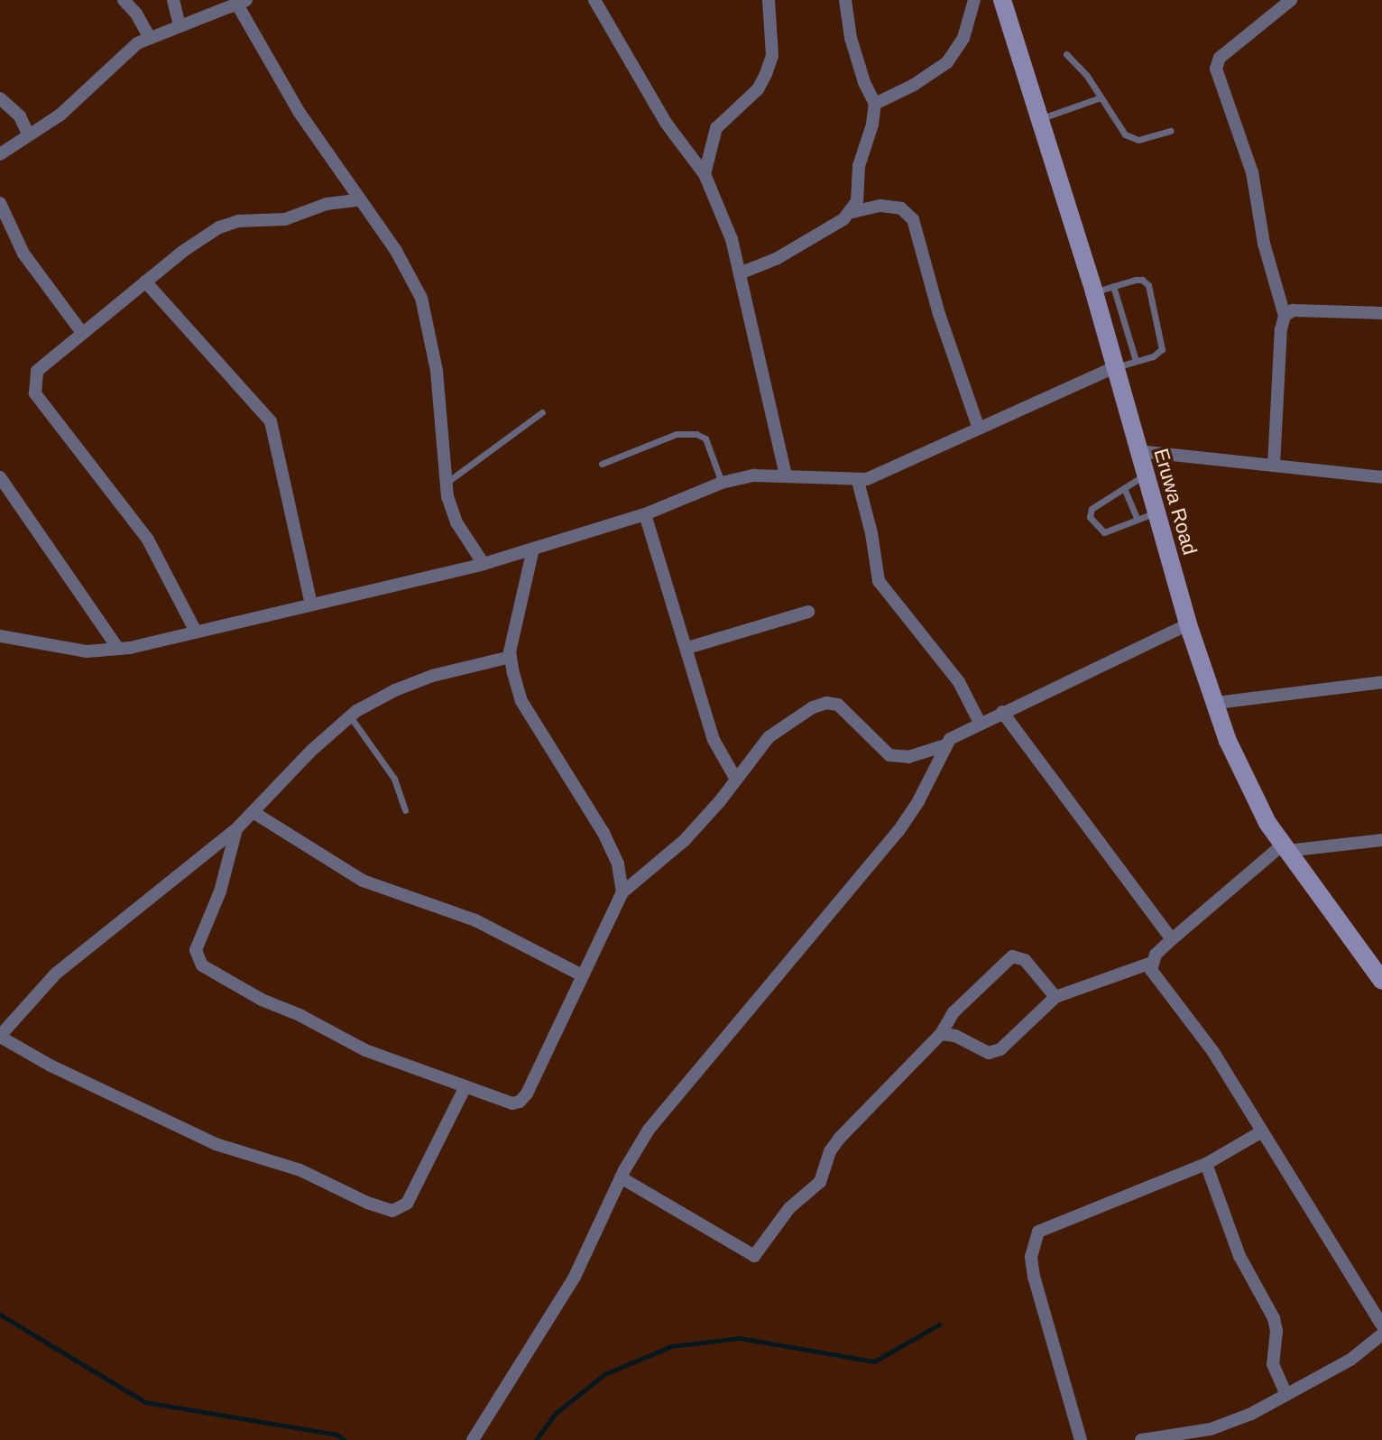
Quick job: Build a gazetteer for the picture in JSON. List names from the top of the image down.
{
  "streets": {
    "main road": ["Eruwa Road"]
  }
}
